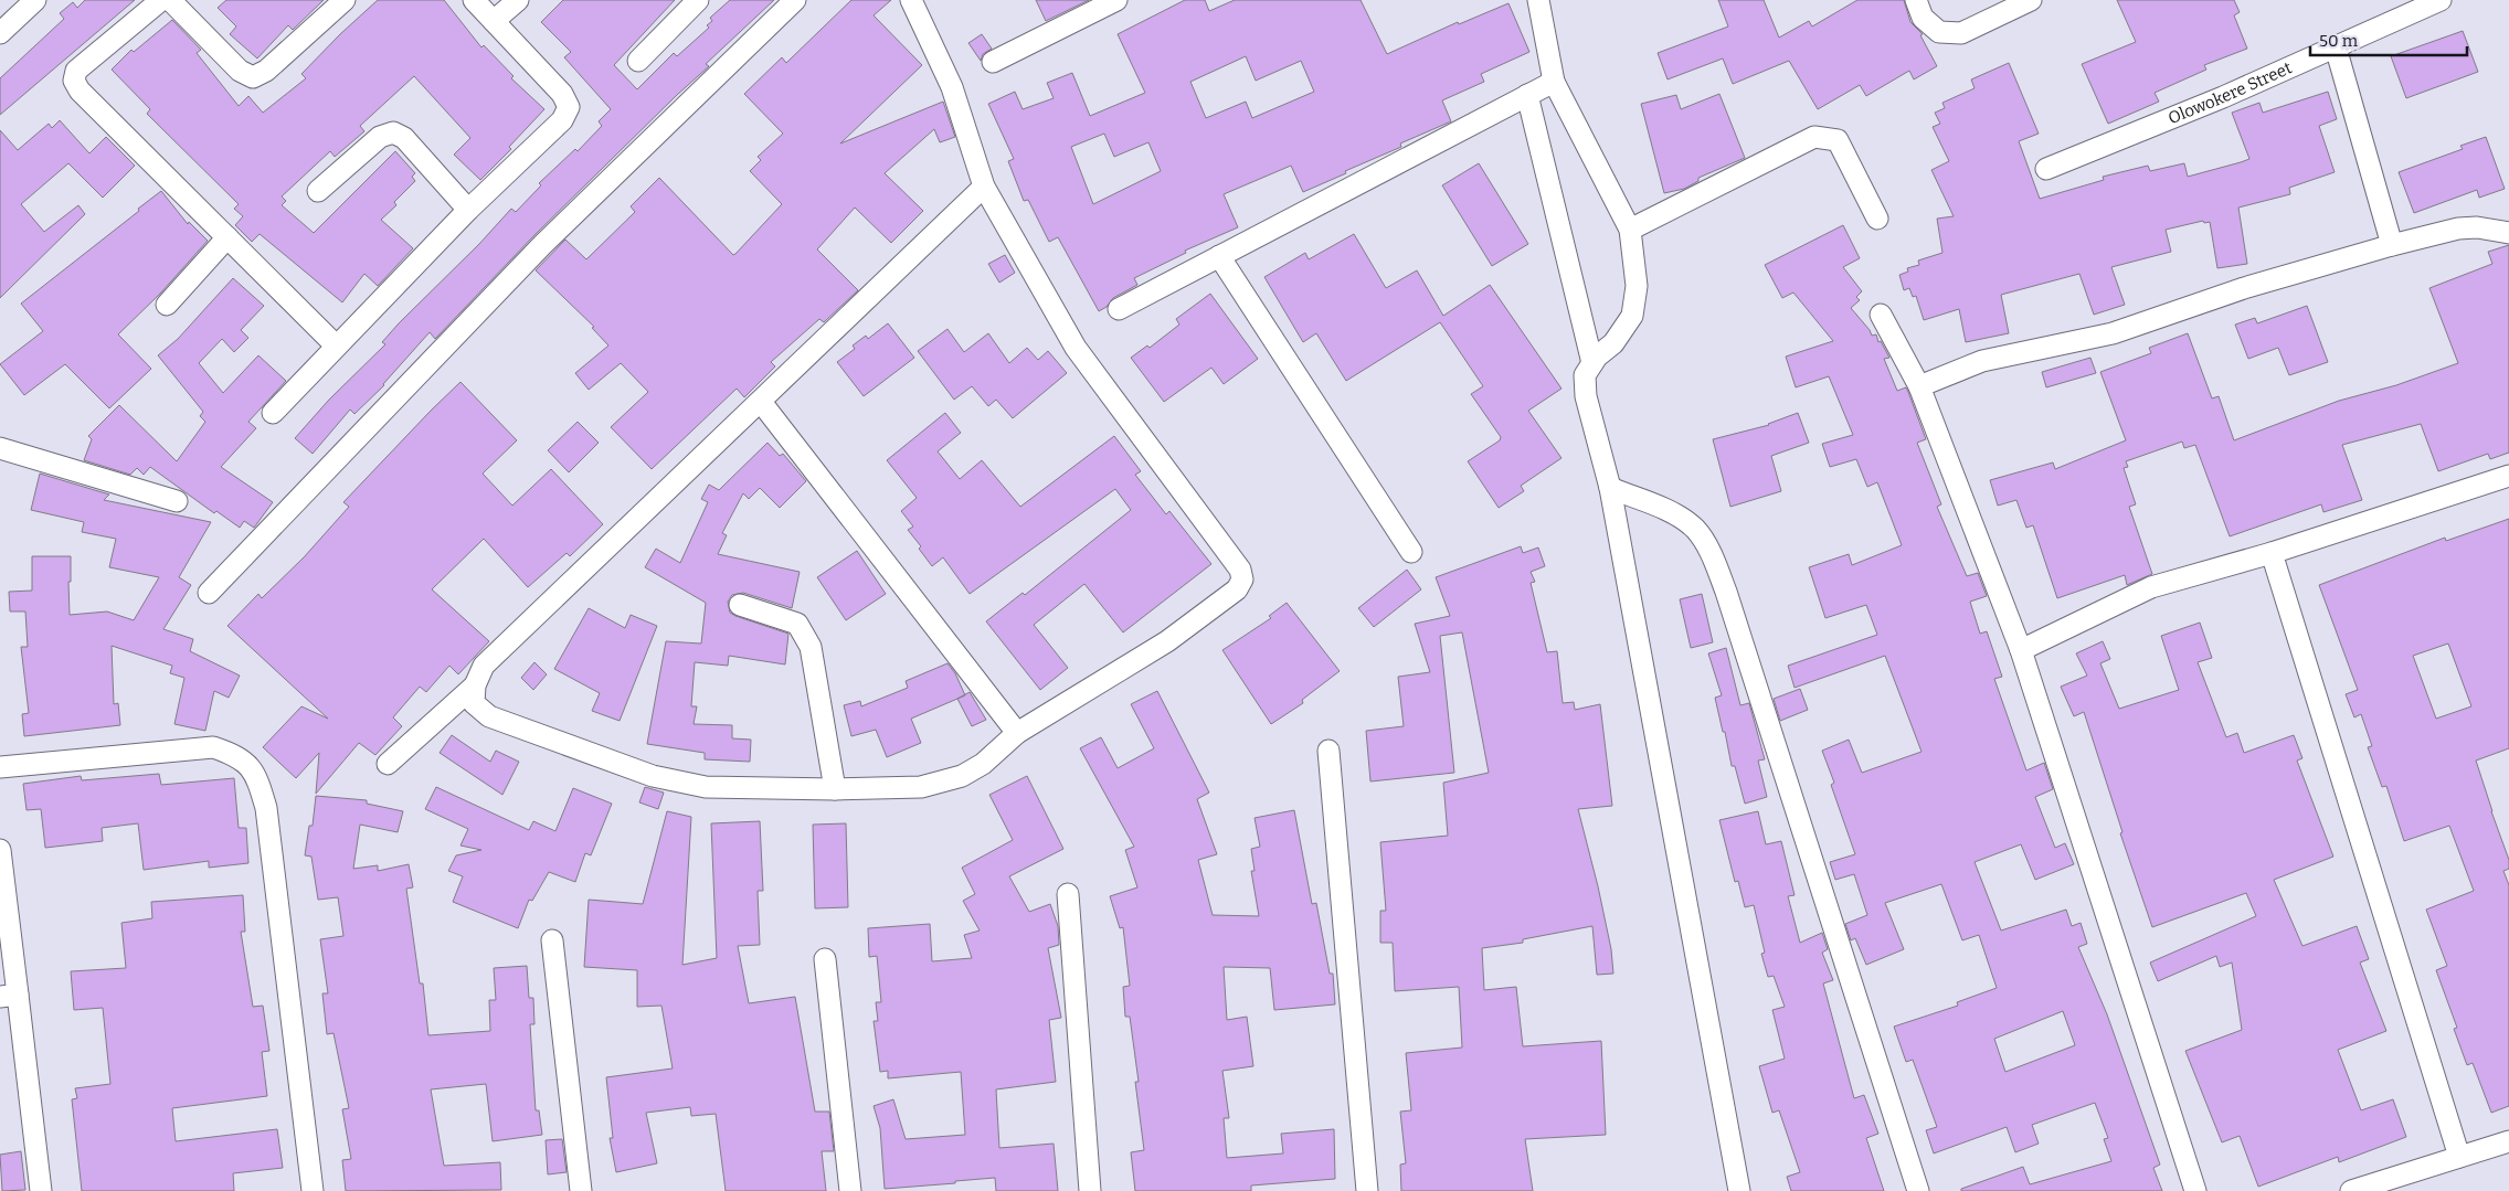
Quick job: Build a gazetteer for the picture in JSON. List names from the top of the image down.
{
  "streets": {
    "street": ["Olowokere Street"]
  },
  "scale_bar": "50 m"
}
